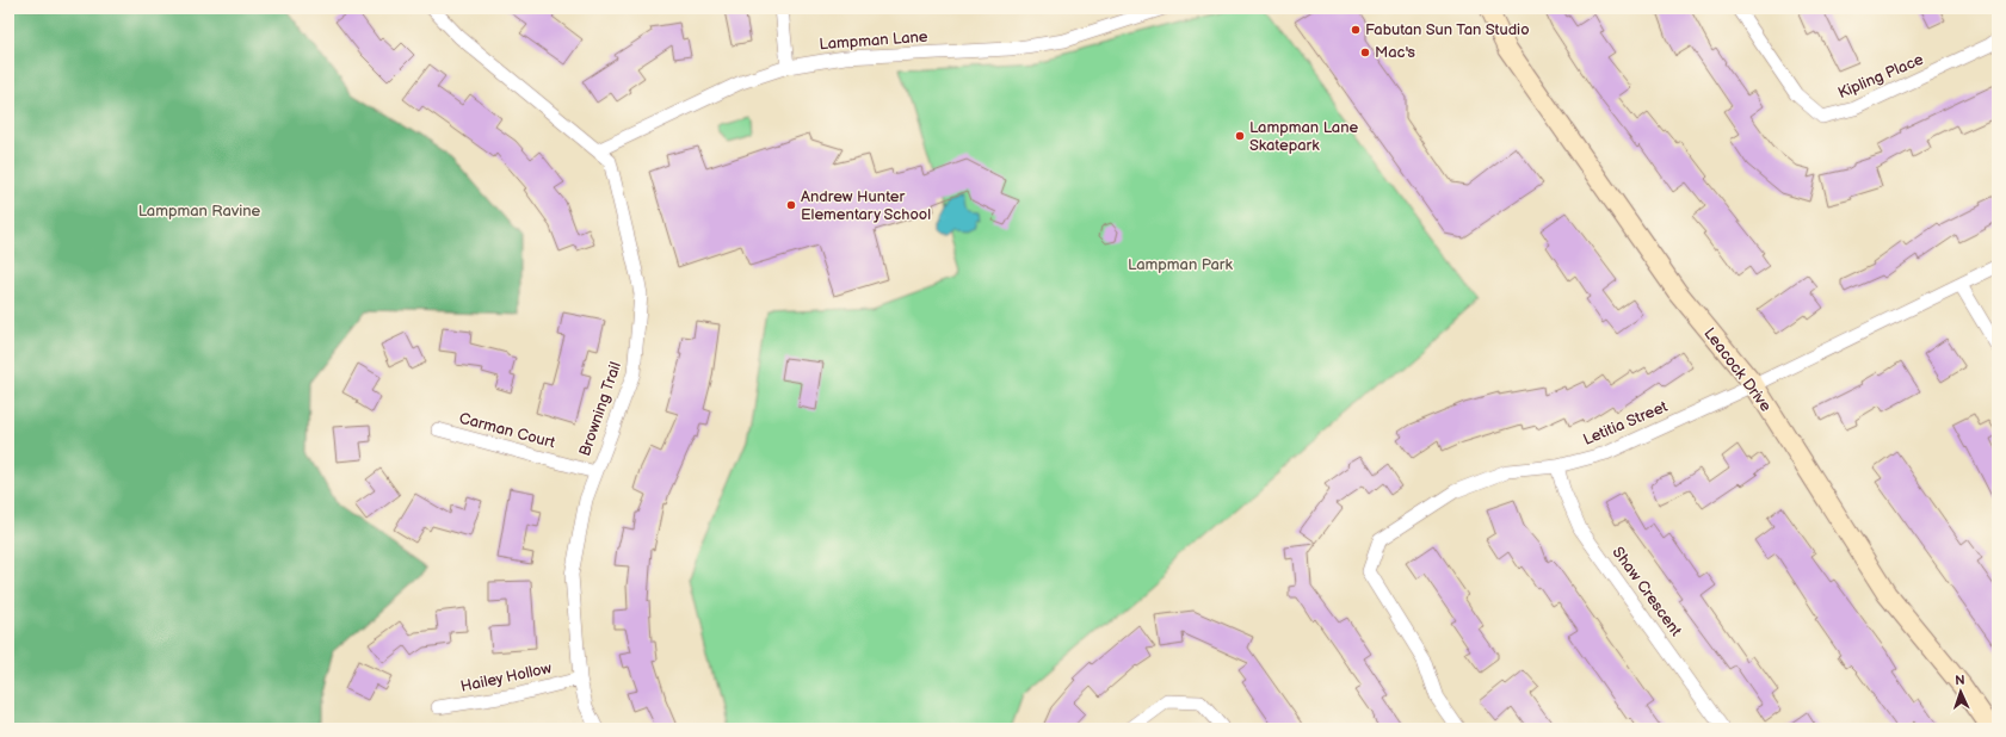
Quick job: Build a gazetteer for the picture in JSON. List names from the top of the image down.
{
  "streets": {
    "street": [
      "Lampman Lane",
      "Kipling Place",
      "Leacock Drive",
      "Browning Trail",
      "Letitia Street",
      "Carman Court",
      "Shaw Crescent",
      "Hailey Hollow"
    ]
  },
  "crossings": [
    ["Lampman Lane", "Browning Trail"],
    ["Leacock Drive", "Letitia Street"],
    ["Browning Trail", "Carman Court"],
    ["Browning Trail", "Hailey Hollow"],
    ["Letitia Street", "Shaw Crescent"]
  ],
  "parks": ["Lampman Ravine", "Lampman Park"],
  "places": [
    "Fabutan Sun Tan Studio",
    "Mac's",
    "Lampman Lane Skatepark",
    "Andrew Hunter Elementary School"
  ],
  "north": "top"
}
